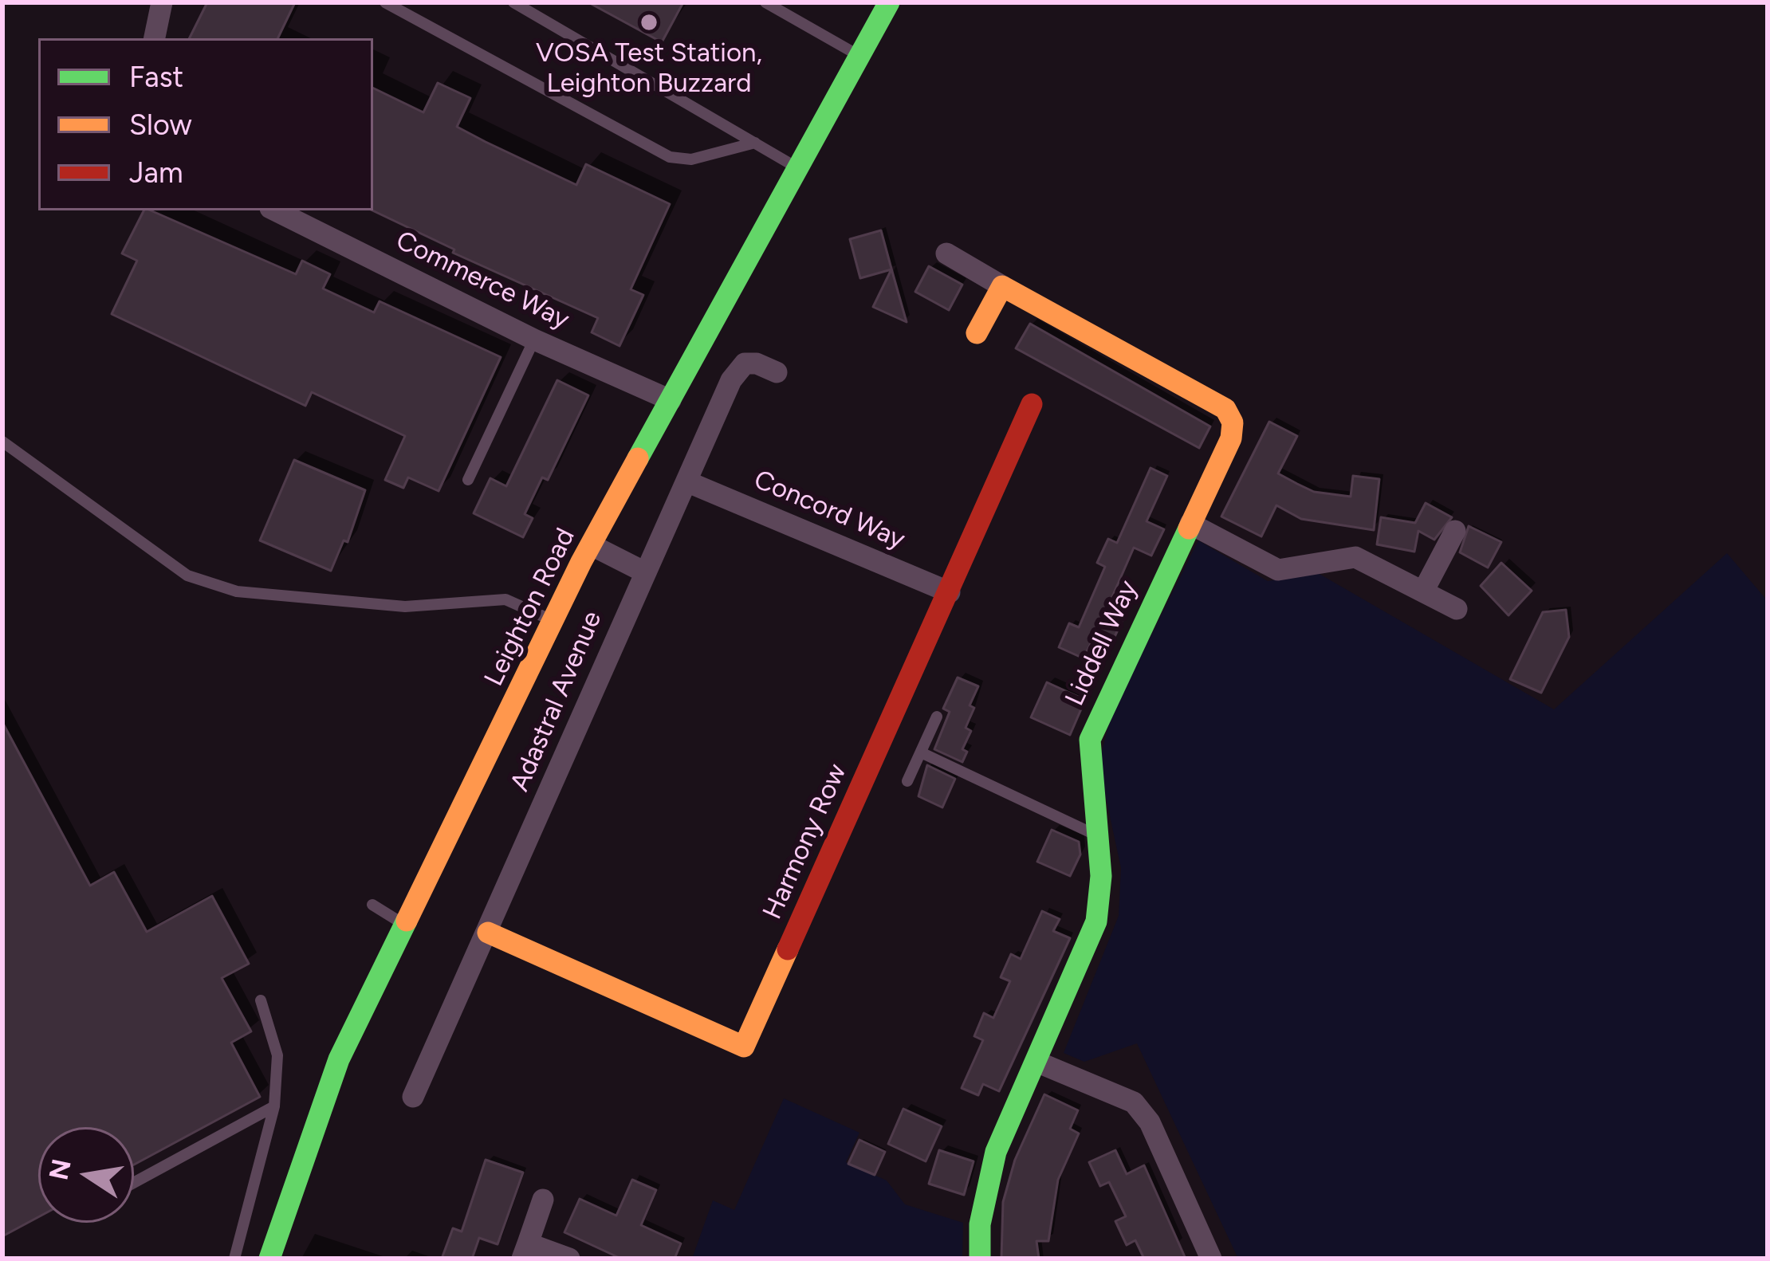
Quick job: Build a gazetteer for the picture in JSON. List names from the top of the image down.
{
  "streets": {
    "street": [
      "Commerce Way",
      "Concord Way",
      "Leighton Road",
      "Liddell Way",
      "Adastral Avenue",
      "Harmony Row"
    ]
  },
  "crossings": [
    ["Commerce Way", "Leighton Road"],
    ["Concord Way", "Adastral Avenue"],
    ["Concord Way", "Harmony Row"],
    ["Adastral Avenue", "Harmony Row"]
  ],
  "places": ["VOSA Test Station, Leighton Buzzard"],
  "legend": ["Fast", "Slow", "Jam"],
  "north": "left"
}
